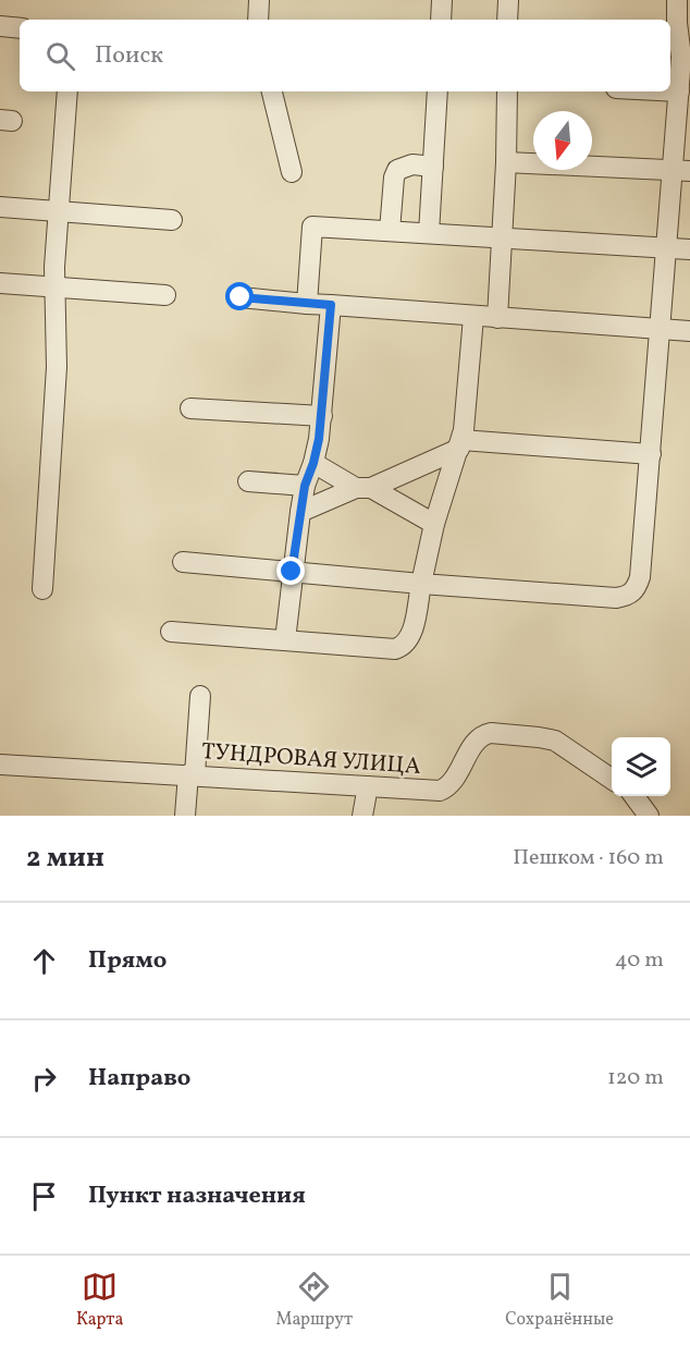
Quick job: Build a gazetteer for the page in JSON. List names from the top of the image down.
{
  "streets": {
    "street": ["ТУНДРОВАЯ УЛИЦА"]
  },
  "north": "bottom",
  "page": {
    "search": "Поиск",
    "heading": ["2 мин", "Пешком · 160 m"],
    "list": [
      ["Прямо", "40 m"],
      ["Направо", "120 m"],
      "Пункт назначения"
    ],
    "nav": ["Карта", "Маршрут", "Сохранённые"]
  }
}
